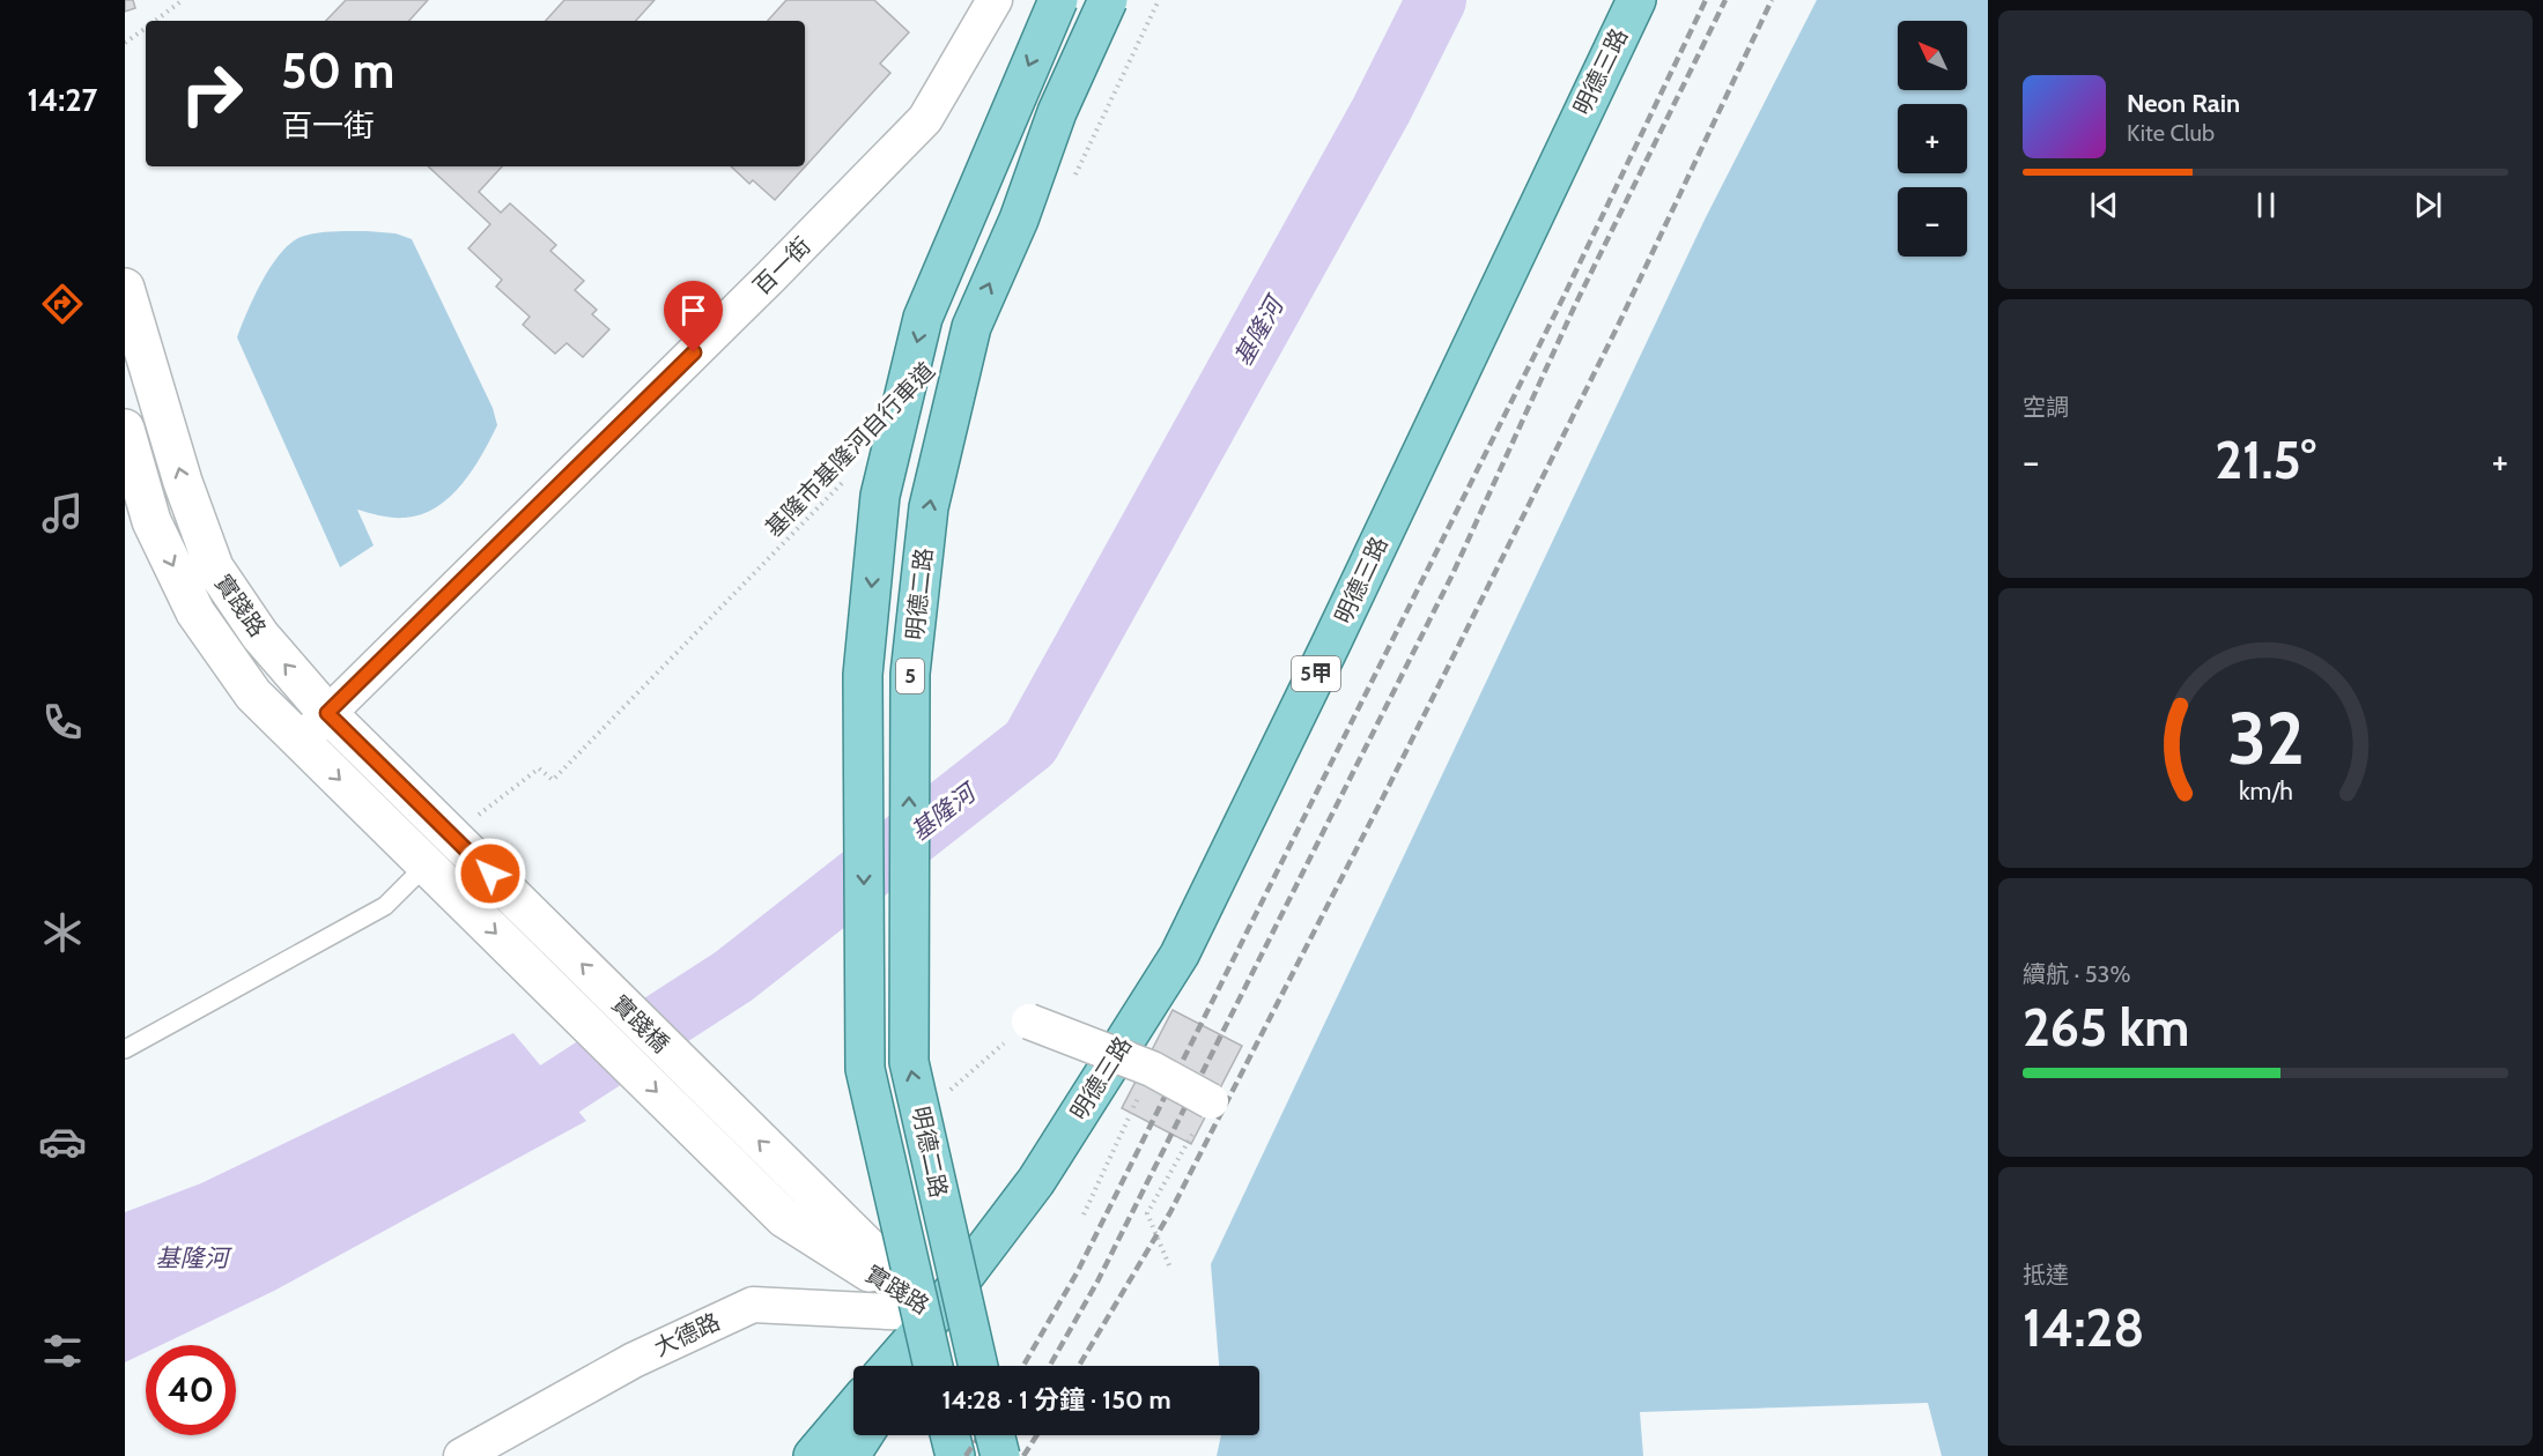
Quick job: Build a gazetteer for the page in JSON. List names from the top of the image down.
{
  "streets": {
    "main road": [
      "明德三路",
      "明德二路",
      "5甲",
      "5"
    ],
    "street": [
      "百一街",
      "實踐路",
      "實踐橋",
      "大德路"
    ],
    "path": ["基隆市基隆河自行車道"]
  },
  "crossings": [
    ["明德三路", "實踐路"],
    ["明德三路", "大德路"],
    ["百一街", "實踐路"],
    ["實踐路", "實踐橋"],
    ["實踐路", "大德路"]
  ],
  "water": ["基隆河"],
  "north": "top left",
  "page": {
    "tabs": "14:27",
    "map_buttons": ["+", "−"],
    "turn": ["50 m", "百一街"],
    "song": ["Neon Rain", "Kite Club"],
    "tile": [
      "空調",
      ["續航 · 53%", "265 km"],
      ["抵達", "14:28"]
    ],
    "heat": ["−", "21.5°", "+"],
    "limit": "40",
    "trip": "14:28 · 1 分鐘 · 150 m",
    "gauge": ["32", "km/h"]
  }
}
